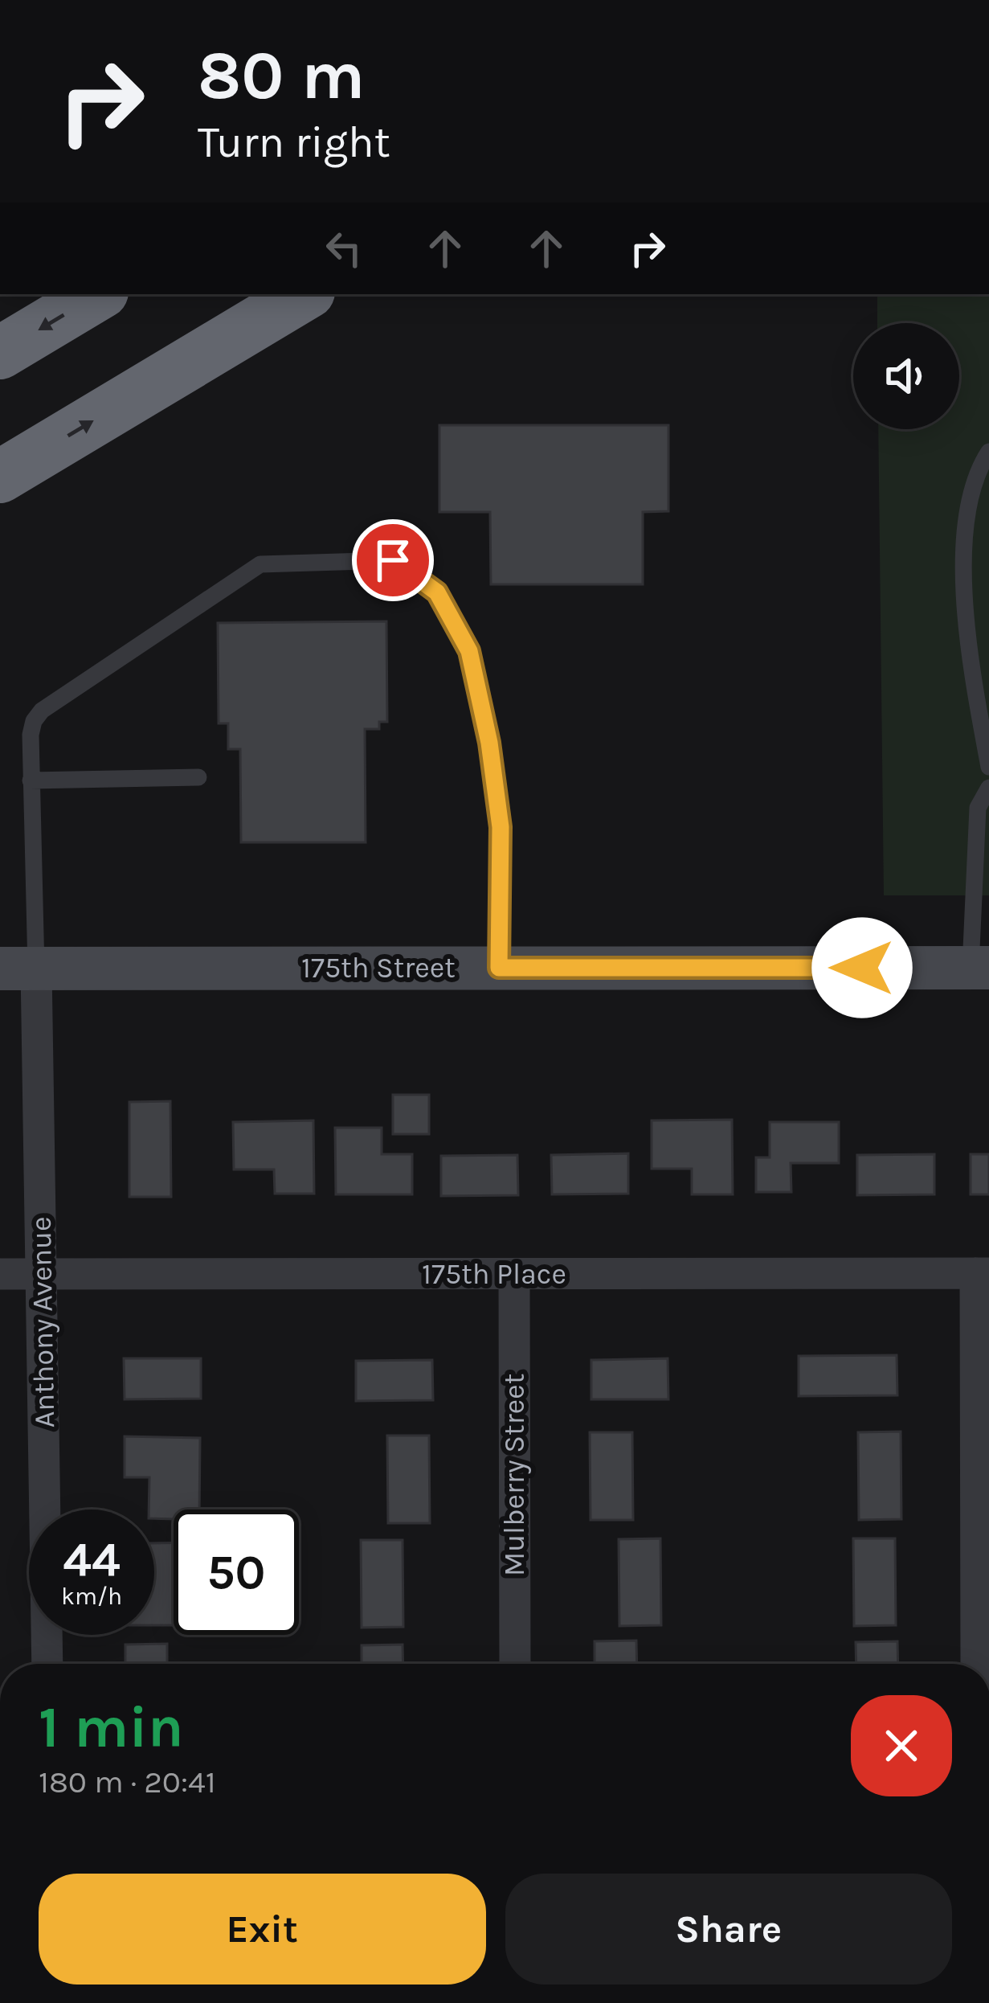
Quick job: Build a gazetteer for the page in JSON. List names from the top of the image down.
{
  "streets": {
    "main road": ["175th Street"],
    "street": ["175th Place", "Anthony Avenue", "Mulberry Street"]
  },
  "crossings": [
    ["175th Street", "Anthony Avenue"],
    ["175th Place", "Anthony Avenue"],
    ["175th Place", "Mulberry Street"]
  ],
  "page": {
    "turn": ["80 m", "Turn right"],
    "speed": "44 km/h",
    "limit": "50",
    "heading": ["1 min", "180 m · 20:41"],
    "buttons": ["Exit", "Share"]
  }
}
